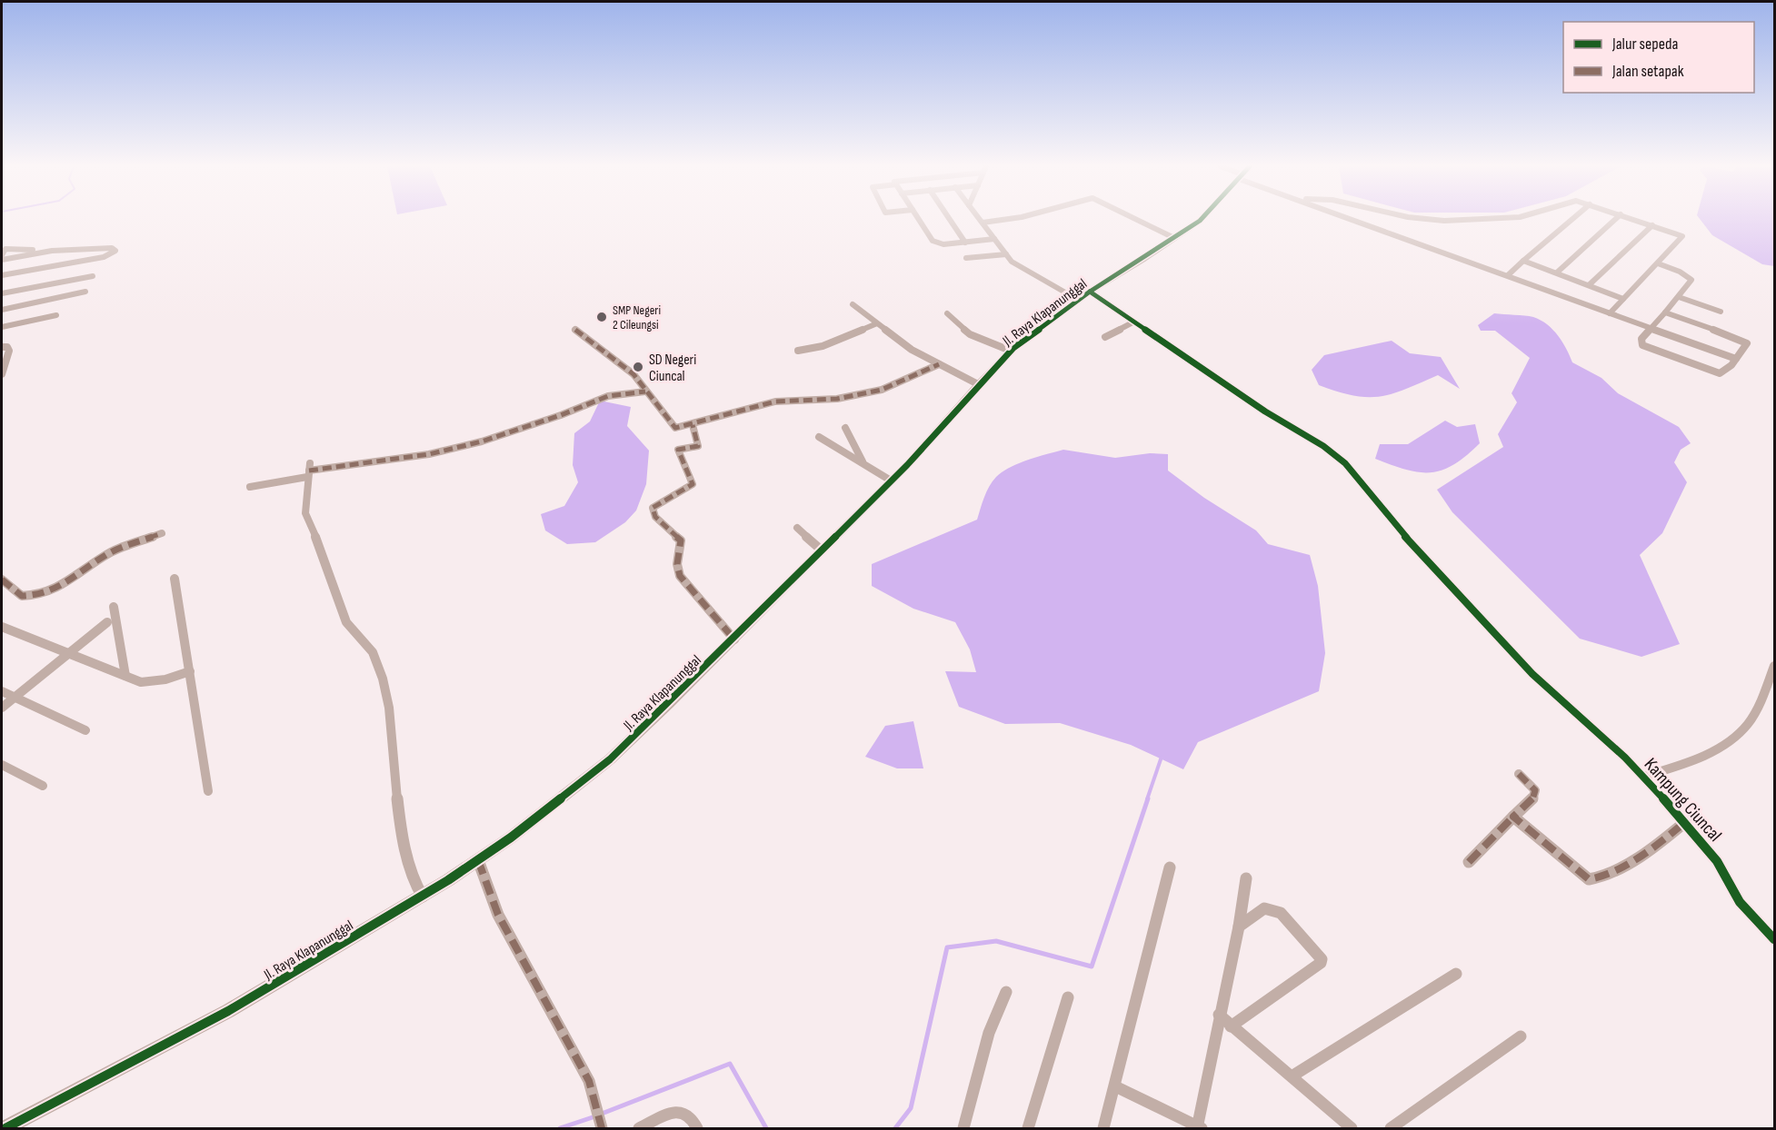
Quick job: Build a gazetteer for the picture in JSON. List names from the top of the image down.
{
  "streets": {
    "street": ["Jl. Raya Klapanunggal", "Kampung Ciuncal"]
  },
  "crossings": [
    ["Jl. Raya Klapanunggal", "Kampung Ciuncal"]
  ],
  "places": ["SMP Negeri 2 Cileungsi", "SD Negeri Ciuncal"],
  "legend": ["Jalur sepeda", "Jalan setapak"]
}
